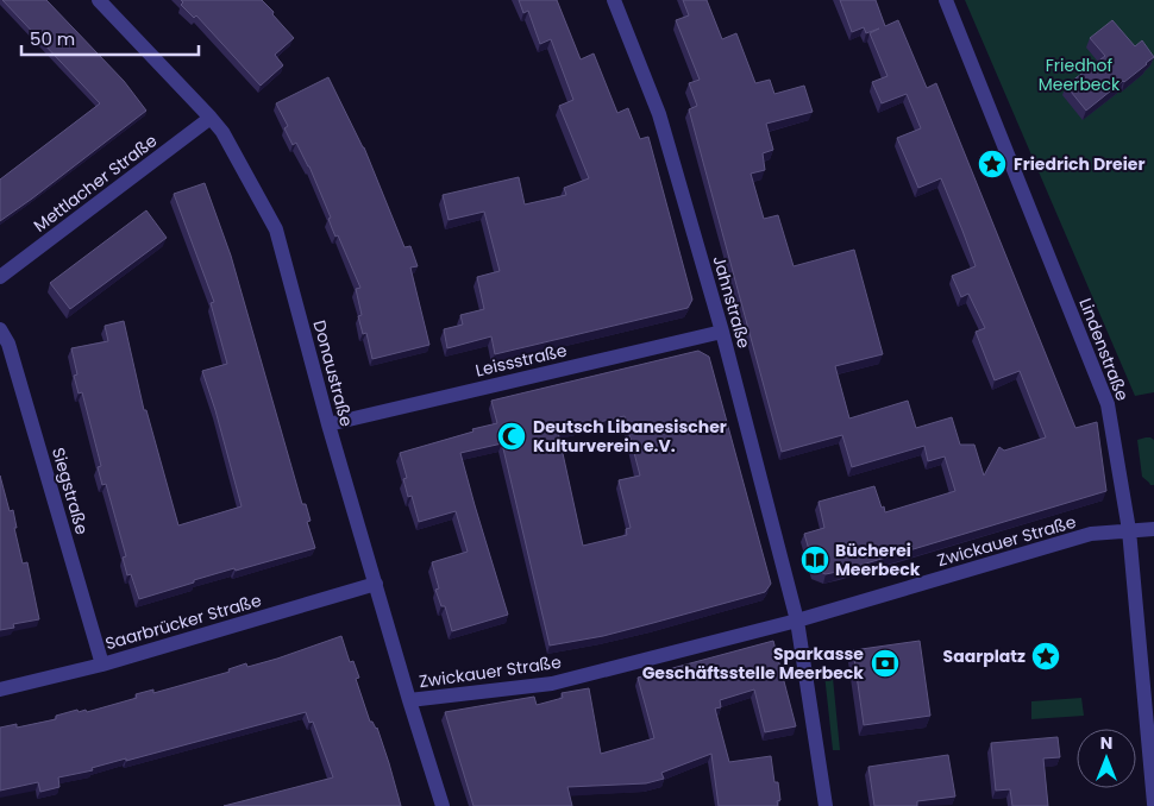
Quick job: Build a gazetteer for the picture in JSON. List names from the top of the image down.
{
  "streets": {
    "street": [
      "Mettlacher Straße",
      "Jahnstraße",
      "Lindenstraße",
      "Leissstraße",
      "Donaustraße",
      "Siegstraße",
      "Zwickauer Straße",
      "Saarbrücker Straße"
    ]
  },
  "crossings": [
    ["Mettlacher Straße", "Donaustraße"],
    ["Jahnstraße", "Leissstraße"],
    ["Jahnstraße", "Zwickauer Straße"],
    ["Lindenstraße", "Zwickauer Straße"],
    ["Leissstraße", "Donaustraße"],
    ["Donaustraße", "Zwickauer Straße"],
    ["Donaustraße", "Saarbrücker Straße"],
    ["Siegstraße", "Saarbrücker Straße"]
  ],
  "parks": ["Friedhof Meerbeck"],
  "places": {
    "place": ["Friedrich Dreier", "Saarplatz"],
    "mosque": ["Deutsch Libanesischer Kulturverein e.V."],
    "library": ["Bücherei Meerbeck"],
    "bank": ["Sparkasse Geschäftsstelle Meerbeck"]
  },
  "scale_bar": "50 m",
  "north": "top"
}
